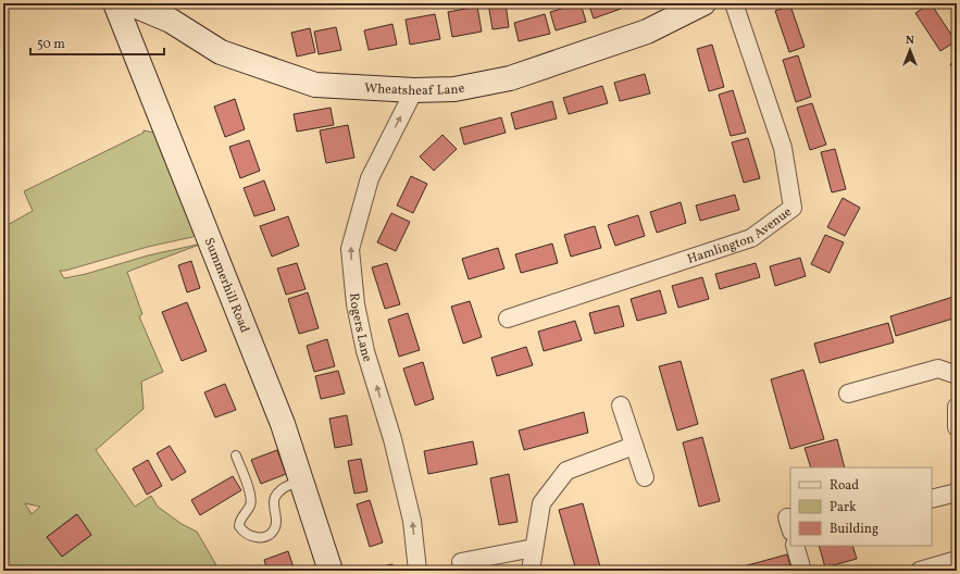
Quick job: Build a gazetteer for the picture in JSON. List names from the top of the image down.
{
  "streets": {
    "street": [
      "Wheatsheaf Lane",
      "Hamlington Avenue",
      "Summerhill Road",
      "Rogers Lane"
    ]
  },
  "crossings": [
    ["Wheatsheaf Lane", "Rogers Lane"]
  ],
  "one_way": ["Rogers Lane"],
  "legend": ["Road", "Park", "Building"],
  "scale_bar": "50 m",
  "north": "top"
}
